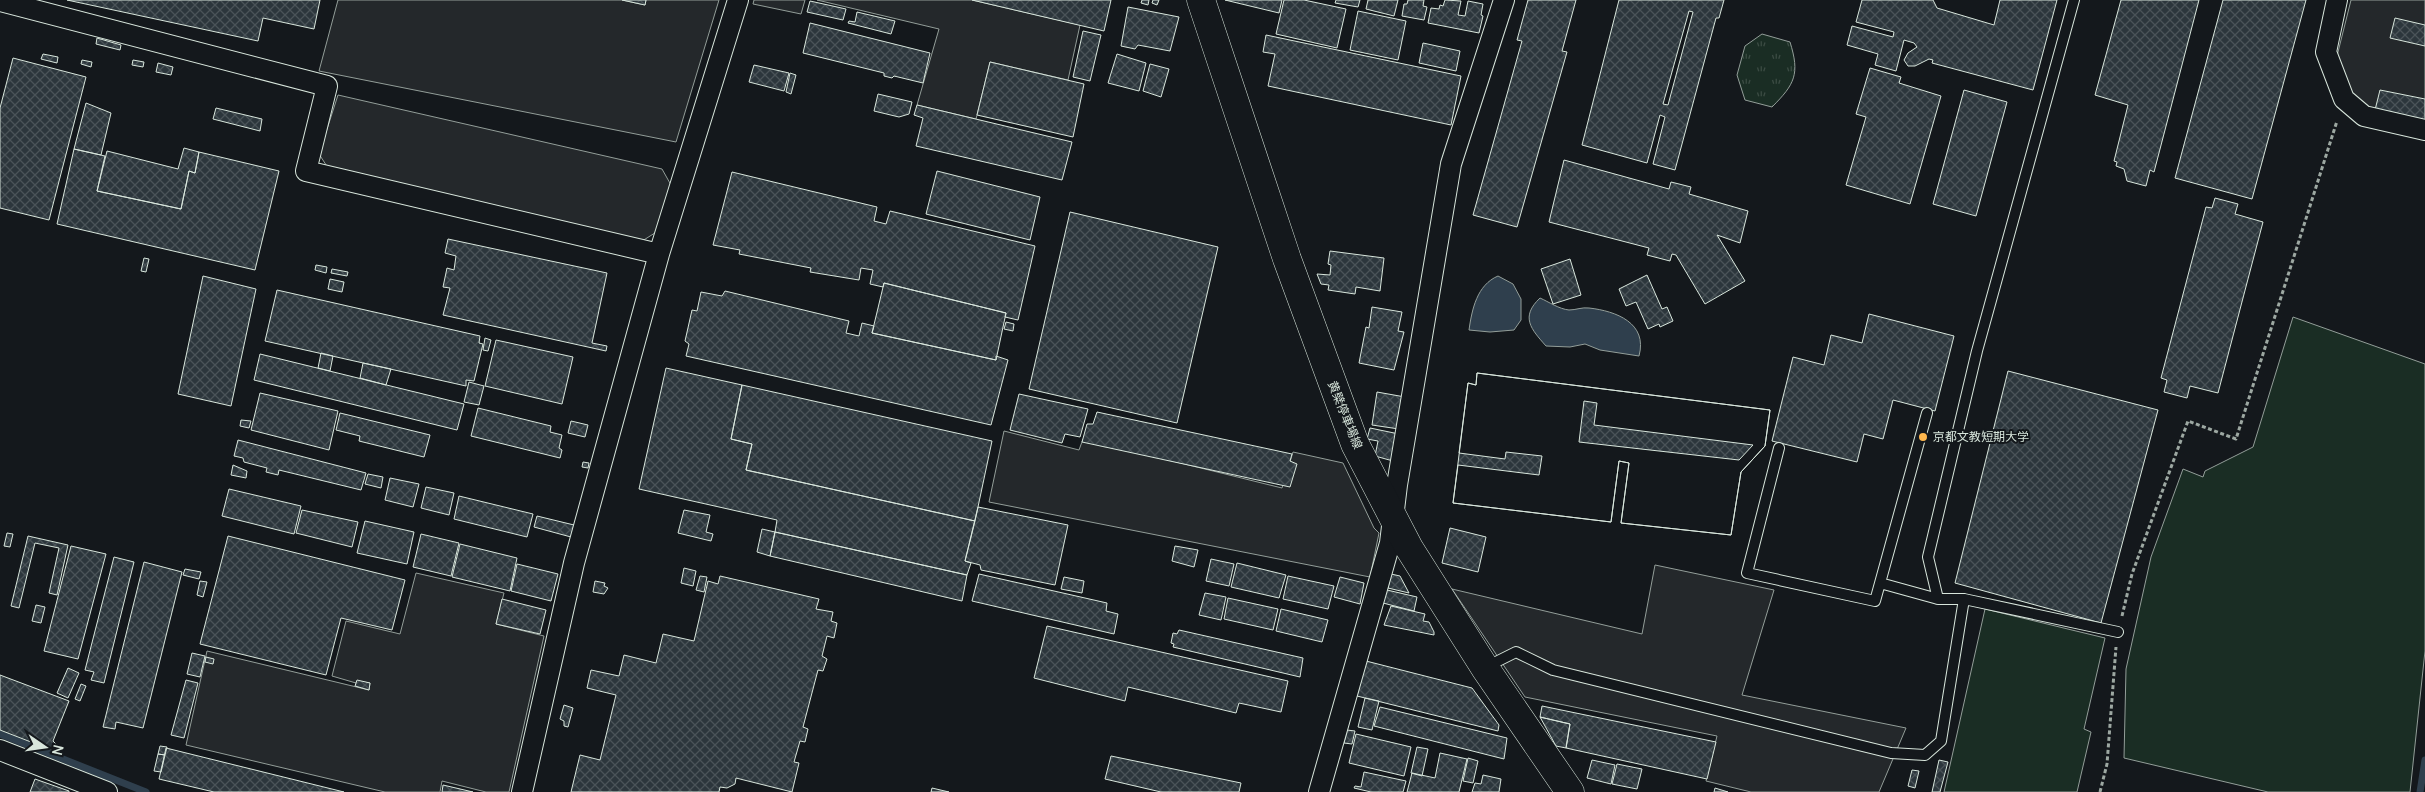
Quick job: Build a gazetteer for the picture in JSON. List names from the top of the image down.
{
  "streets": {
    "main road": ["黄檗停車場線"]
  },
  "places": ["京都文教短期大学"],
  "north": "right"
}
